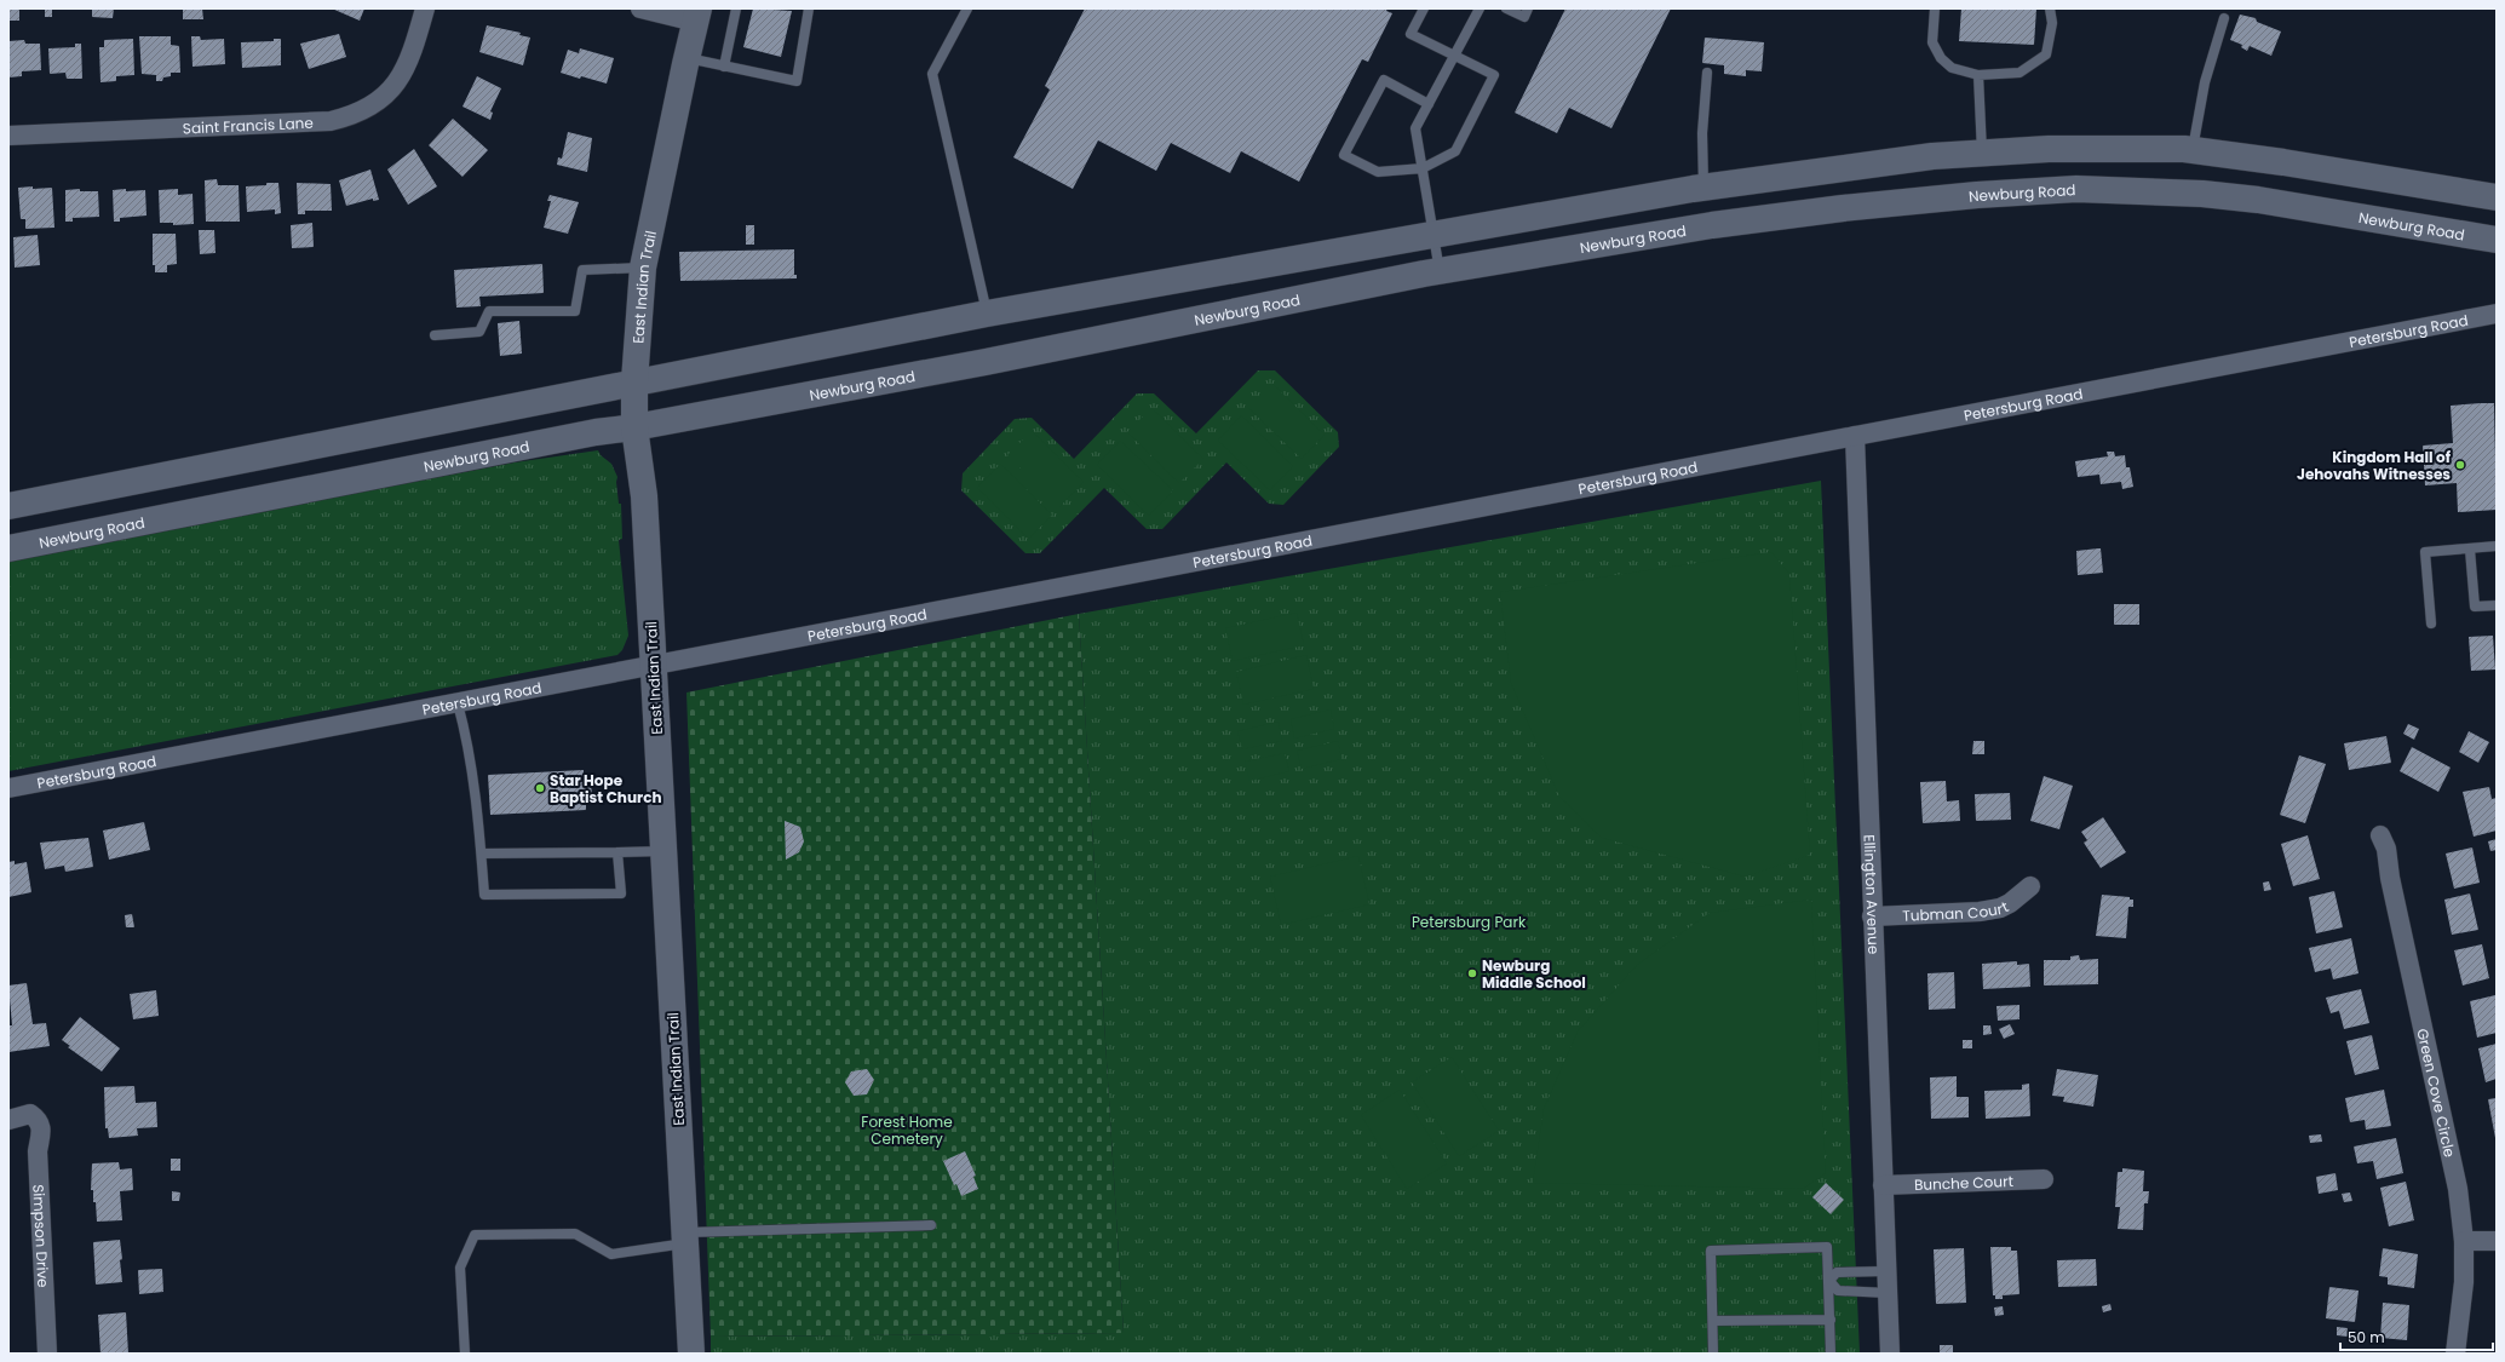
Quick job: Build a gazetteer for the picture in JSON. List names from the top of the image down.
{
  "streets": {
    "main road": ["Newburg Road", "East Indian Trail"],
    "street": [
      "Saint Francis Lane",
      "Petersburg Road",
      "Ellington Avenue",
      "Tubman Court",
      "Green Cove Circle",
      "Bunche Court",
      "Simpson Drive"
    ]
  },
  "crossings": [
    ["Newburg Road", "East Indian Trail"],
    ["East Indian Trail", "Petersburg Road"],
    ["Petersburg Road", "Ellington Avenue"],
    ["Ellington Avenue", "Tubman Court"],
    ["Ellington Avenue", "Bunche Court"]
  ],
  "parks": ["Petersburg Park", "Forest Home Cemetery"],
  "places": ["Kingdom Hall of Jehovahs Witnesses", "Star Hope Baptist Church", "Newburg Middle School"],
  "scale_bar": "50 m"
}
